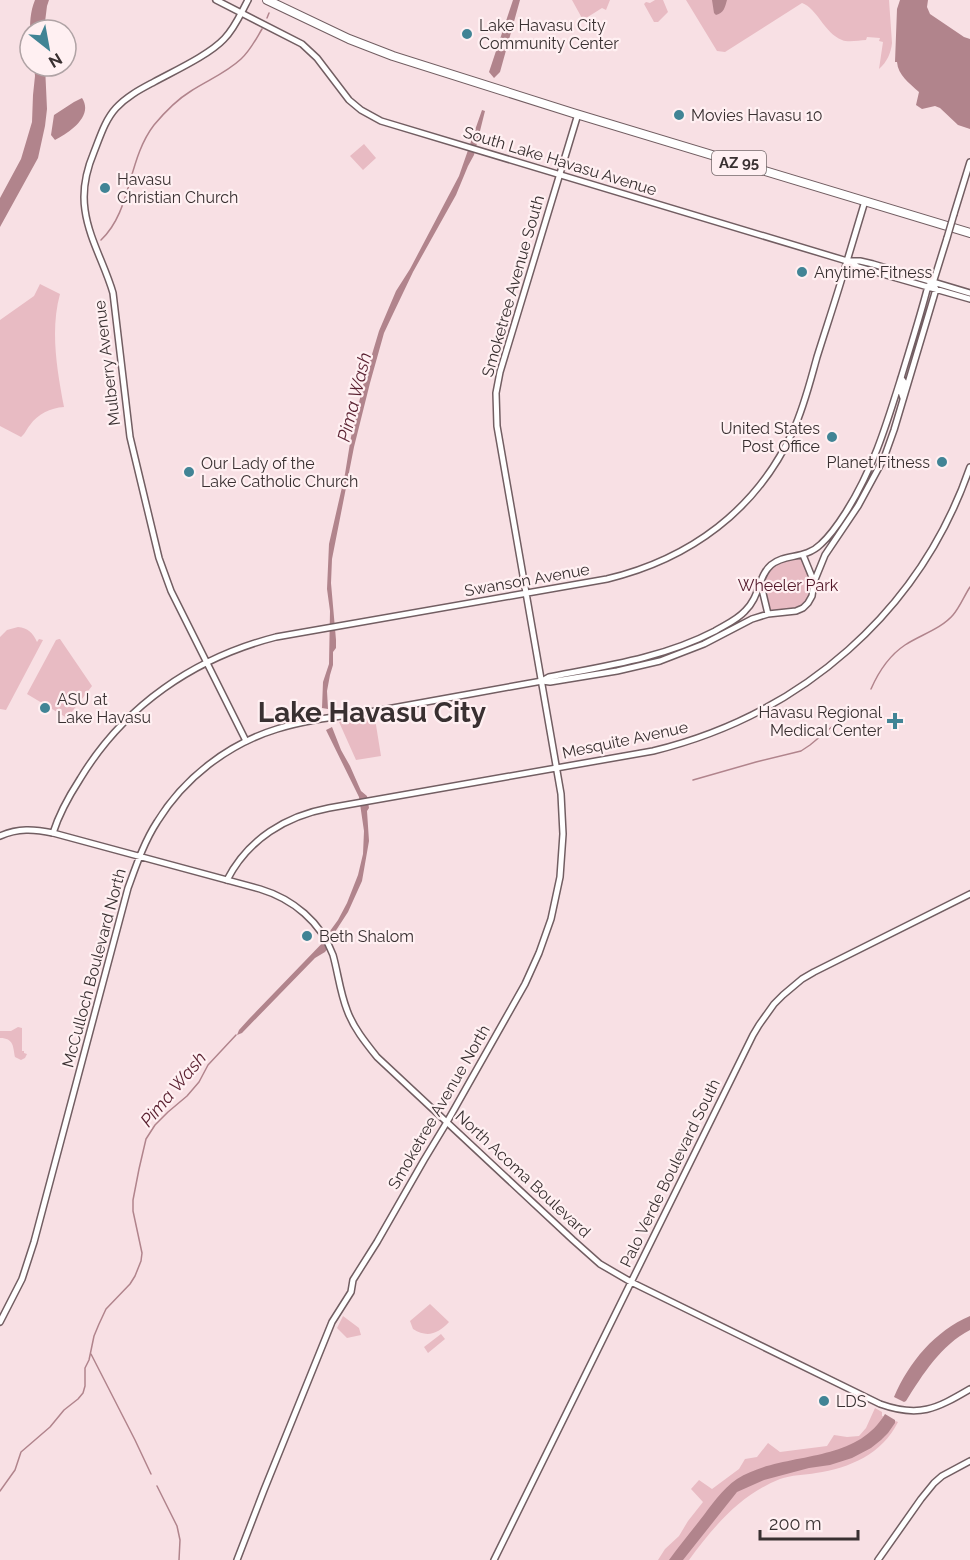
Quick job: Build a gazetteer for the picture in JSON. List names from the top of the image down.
{
  "streets": {
    "highway": ["AZ 95"],
    "main road": [
      "South Lake Havasu Avenue",
      "Smoketree Avenue South",
      "Mulberry Avenue",
      "Swanson Avenue",
      "Mesquite Avenue",
      "McCulloch Boulevard North",
      "Smoketree Avenue North",
      "Palo Verde Boulevard South",
      "North Acoma Boulevard"
    ]
  },
  "crossings": [
    ["South Lake Havasu Avenue", "Smoketree Avenue South"],
    ["South Lake Havasu Avenue", "Mulberry Avenue"],
    ["South Lake Havasu Avenue", "Swanson Avenue"],
    ["AZ 95", "Smoketree Avenue South"],
    ["AZ 95", "Swanson Avenue"],
    ["Smoketree Avenue South", "Swanson Avenue"],
    ["Smoketree Avenue South", "McCulloch Boulevard North"],
    ["Smoketree Avenue South", "Smoketree Avenue North"],
    ["Mulberry Avenue", "Swanson Avenue"],
    ["Mulberry Avenue", "McCulloch Boulevard North"],
    ["Swanson Avenue", "North Acoma Boulevard"],
    ["Mesquite Avenue", "Smoketree Avenue North"],
    ["Mesquite Avenue", "North Acoma Boulevard"],
    ["McCulloch Boulevard North", "Smoketree Avenue North"],
    ["McCulloch Boulevard North", "North Acoma Boulevard"],
    ["Smoketree Avenue North", "North Acoma Boulevard"],
    ["Palo Verde Boulevard South", "North Acoma Boulevard"]
  ],
  "districts": ["Lake Havasu City"],
  "water": ["Pima Wash"],
  "parks": ["Wheeler Park"],
  "places": {
    "other": [
      "Lake Havasu City Community Center",
      "Movies Havasu 10",
      "Havasu Christian Church",
      "Anytime Fitness",
      "United States Post Office",
      "Planet Fitness",
      "Our Lady of the Lake Catholic Church",
      "ASU at Lake Havasu",
      "Beth Shalom",
      "LDS"
    ],
    "health": ["Havasu Regional Medical Center"]
  },
  "scale_bar": "200 m",
  "north": "bottom right"
}
